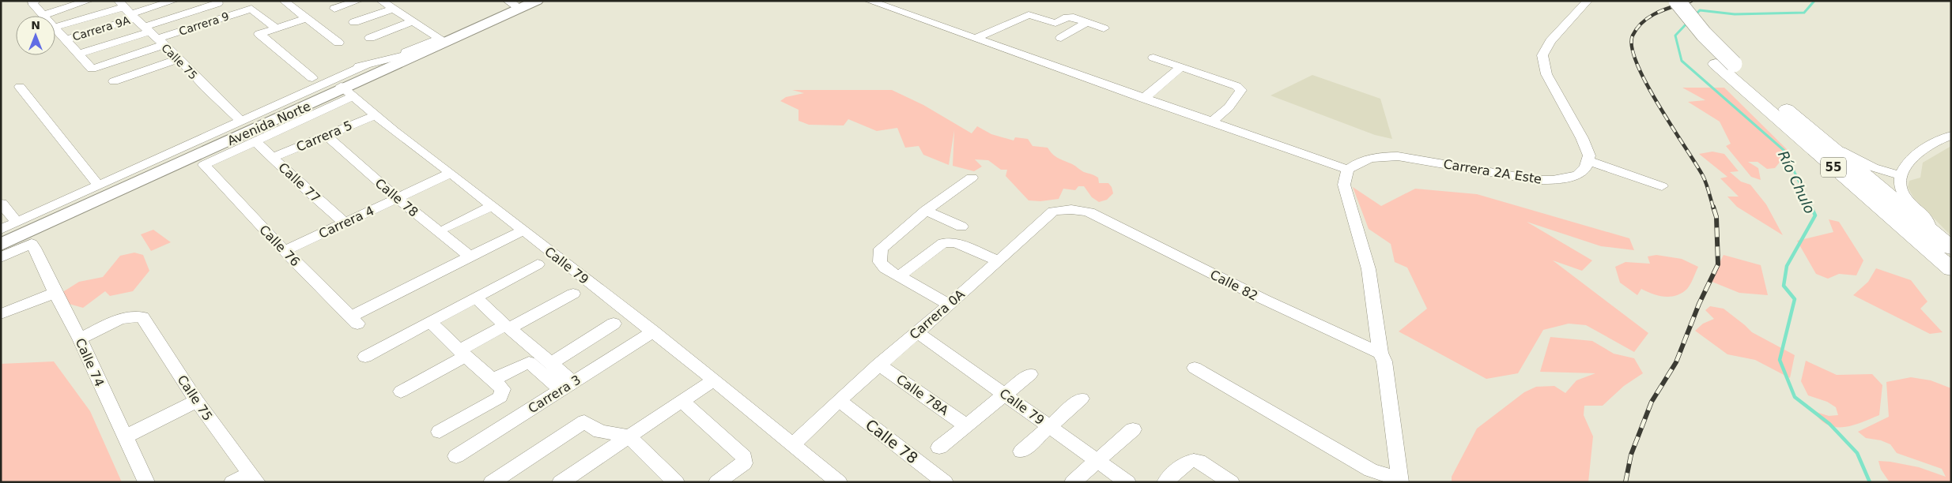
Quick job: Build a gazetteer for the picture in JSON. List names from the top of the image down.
{
  "streets": {
    "highway": ["55"],
    "main road": ["Avenida Norte"],
    "street": [
      "Carrera 9",
      "Carrera 9A",
      "Calle 75",
      "Carrera 5",
      "Carrera 2A Este",
      "Calle 77",
      "Calle 78",
      "Carrera 4",
      "Calle 76",
      "Calle 79",
      "Calle 82",
      "Carrera 0A",
      "Calle 74",
      "Carrera 3",
      "Calle 78A"
    ]
  },
  "crossings": [
    ["Carrera 9", "Calle 75"],
    ["Carrera 9A", "Calle 75"],
    ["Calle 75", "Calle 74"],
    ["Avenida Norte", "Calle 79"],
    ["Carrera 5", "Calle 77"],
    ["Carrera 5", "Calle 78"],
    ["Carrera 5", "Calle 79"],
    ["Calle 77", "Carrera 4"],
    ["Calle 77", "Calle 76"],
    ["Calle 78", "Carrera 4"],
    ["Calle 78", "Calle 76"],
    ["Calle 78", "Carrera 0A"],
    ["Carrera 4", "Calle 76"],
    ["Carrera 4", "Calle 79"],
    ["Calle 79", "Carrera 0A"],
    ["Calle 79", "Carrera 3"],
    ["Calle 82", "Carrera 0A"],
    ["Carrera 0A", "Calle 78A"]
  ],
  "water": ["Río Chulo"],
  "north": "top"
}
